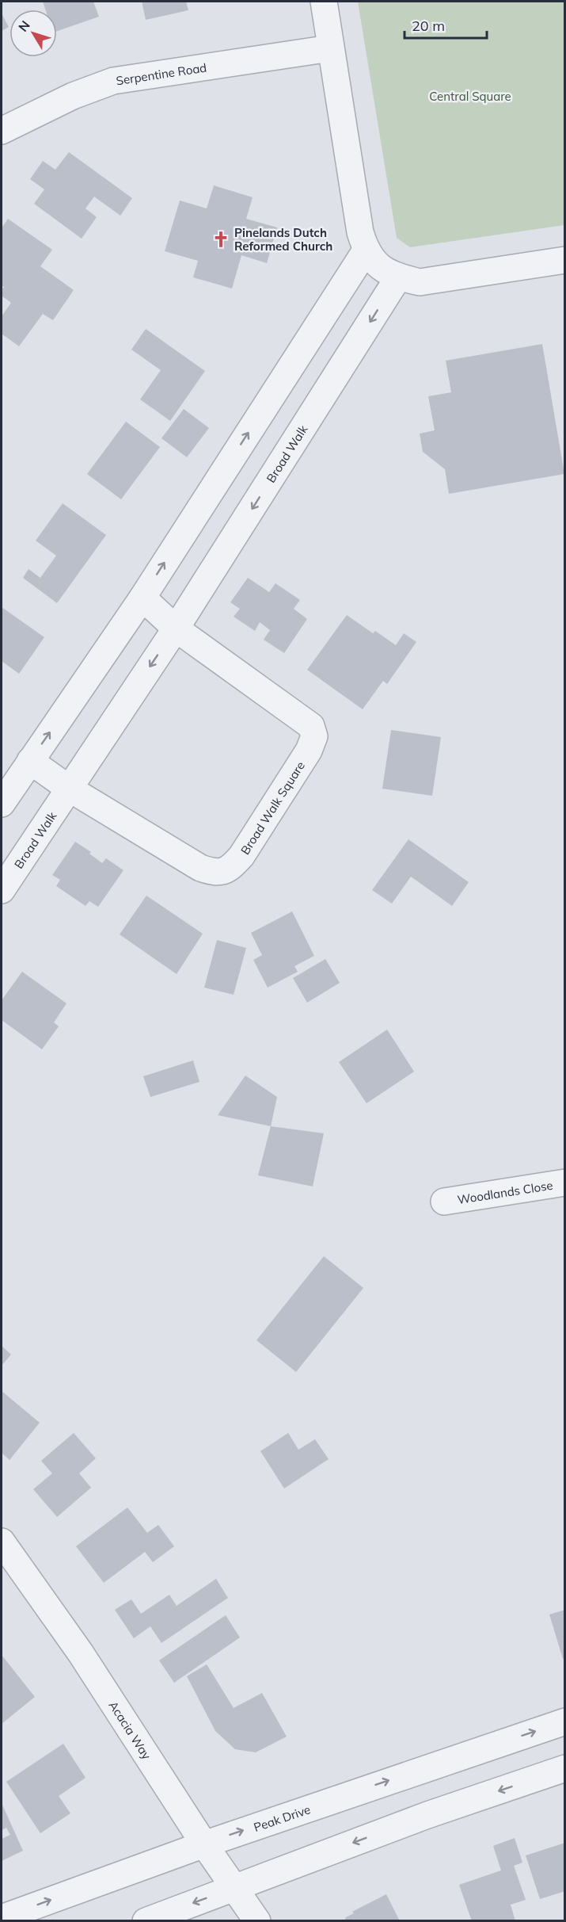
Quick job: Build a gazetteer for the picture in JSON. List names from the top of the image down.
{
  "streets": {
    "street": [
      "Serpentine Road",
      "Broad Walk",
      "Broad Walk Square",
      "Woodlands Close",
      "Acacia Way",
      "Peak Drive"
    ]
  },
  "crossings": [
    ["Broad Walk", "Broad Walk Square"],
    ["Acacia Way", "Peak Drive"]
  ],
  "parks": ["Central Square"],
  "places": {
    "church": ["Pinelands Dutch Reformed Church"]
  },
  "scale_bar": "20 m",
  "north": "top left"
}
